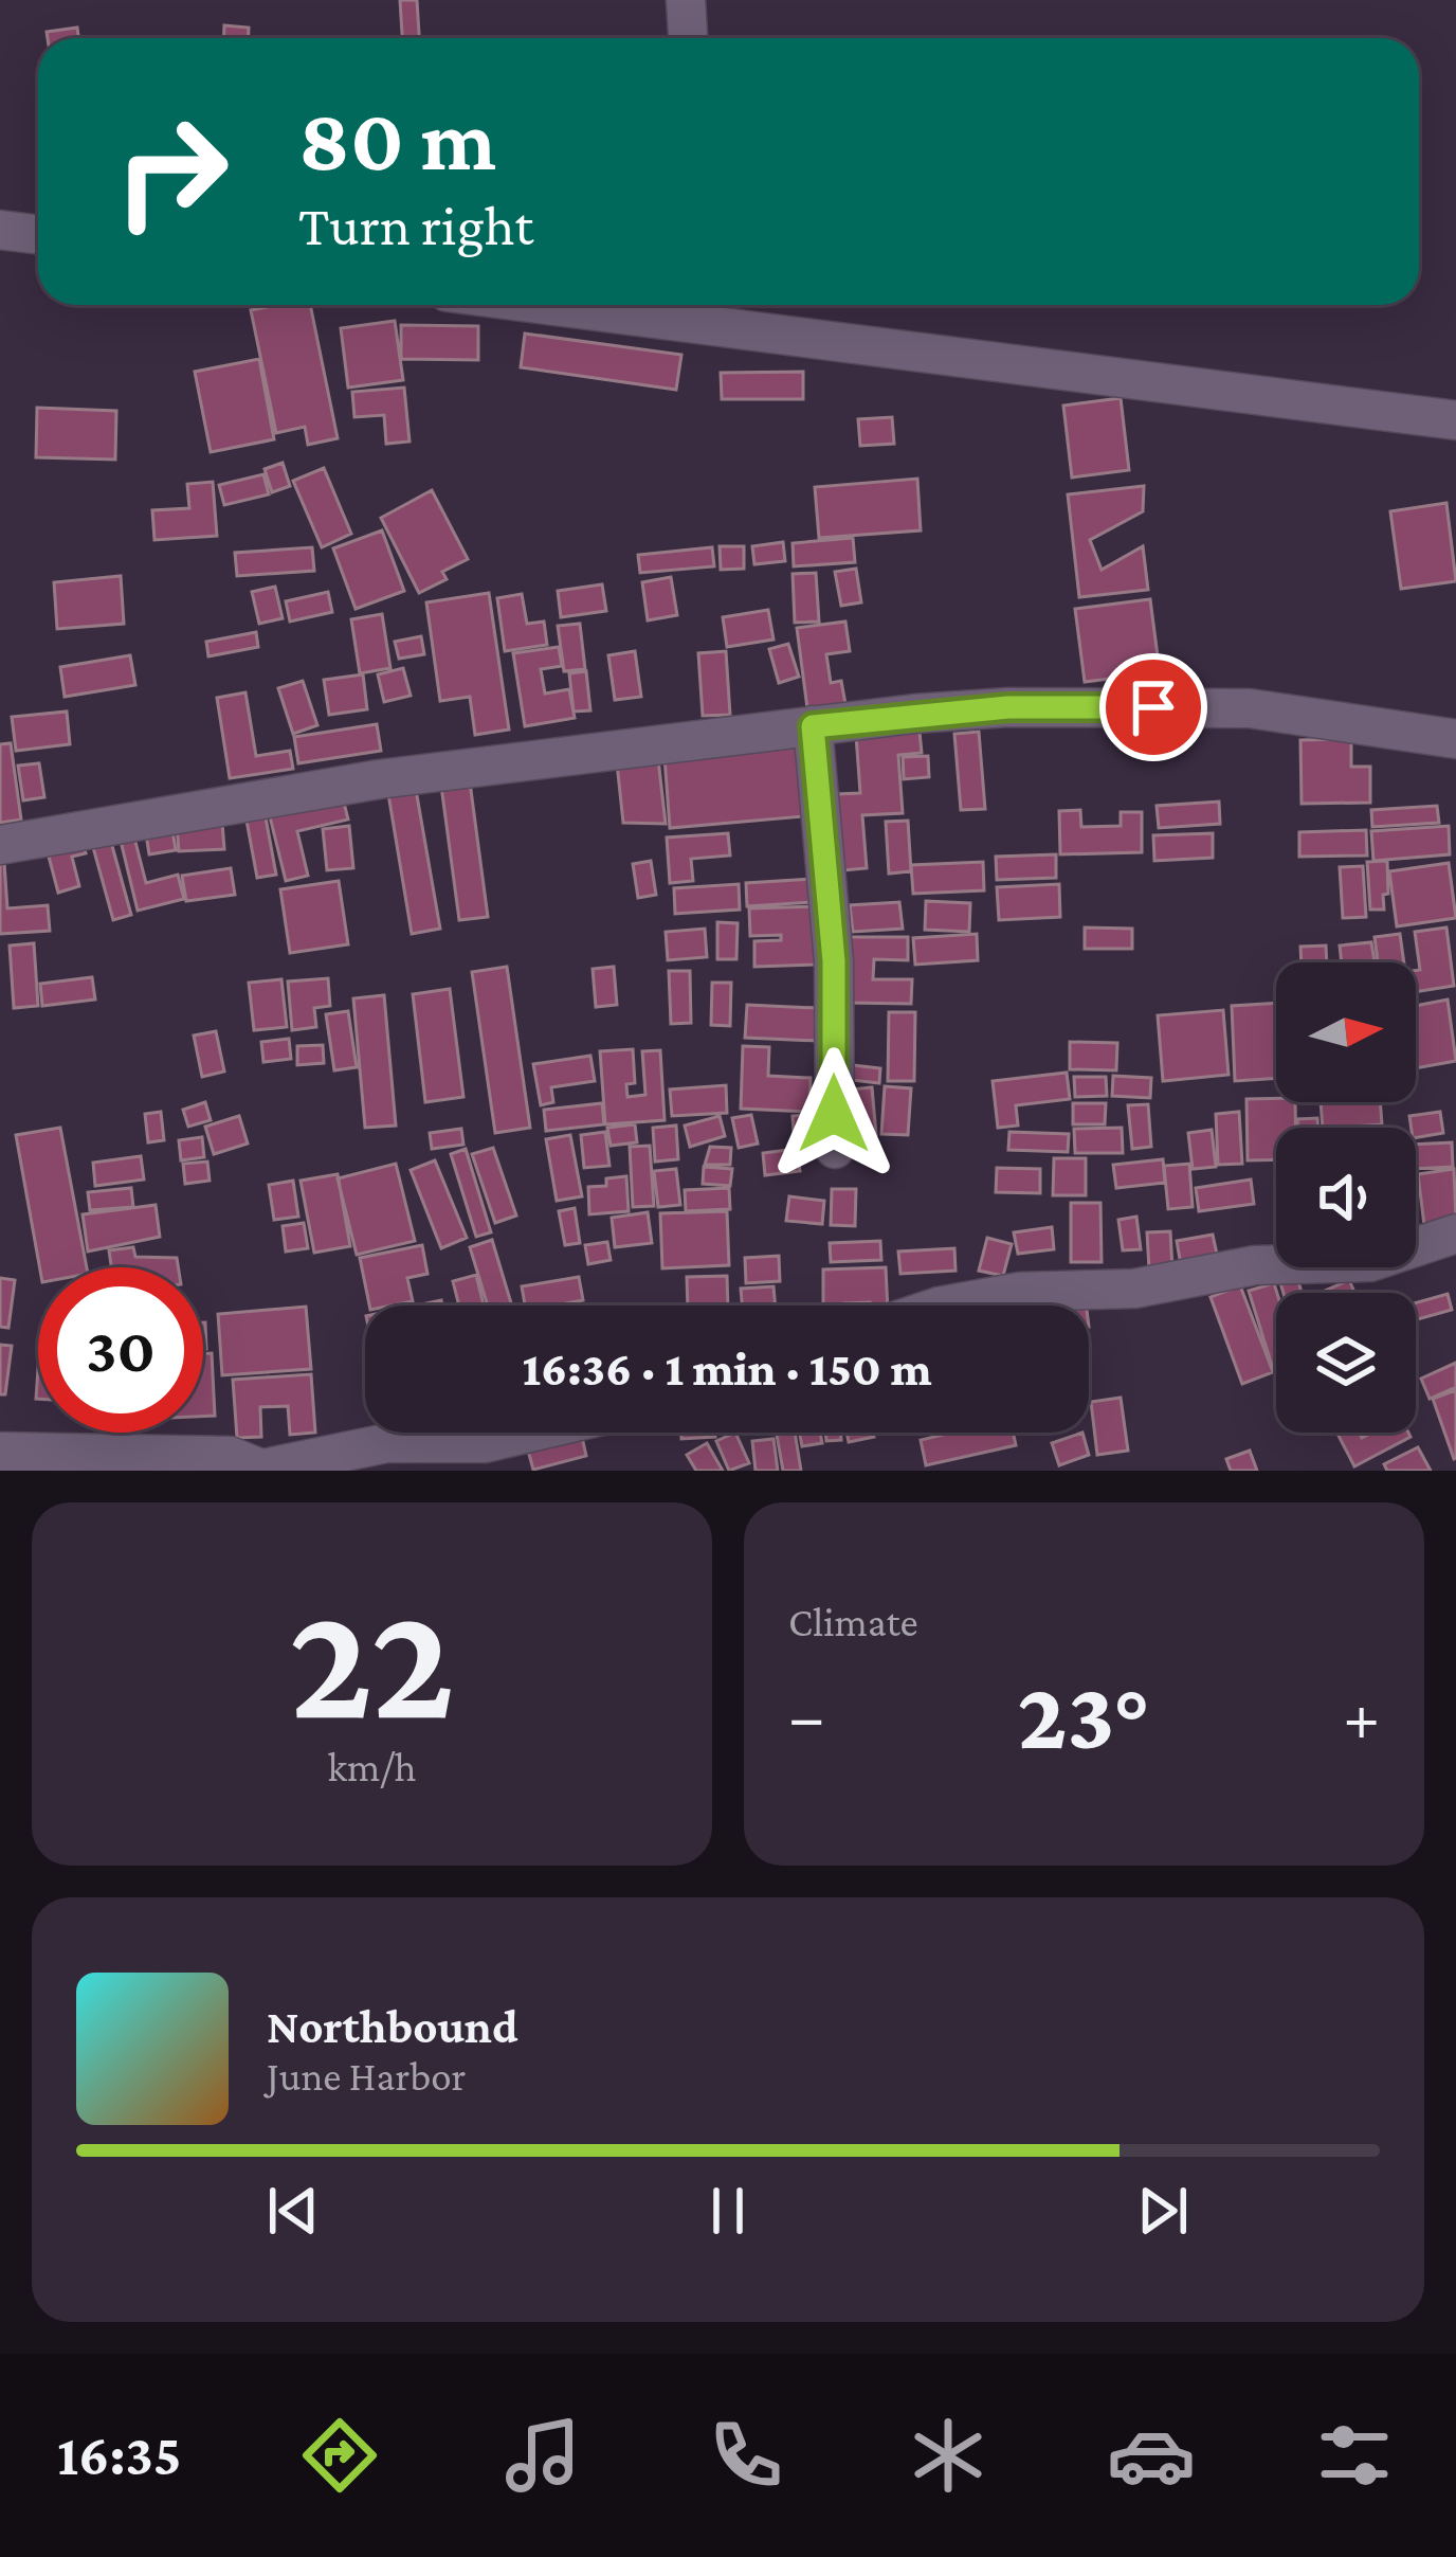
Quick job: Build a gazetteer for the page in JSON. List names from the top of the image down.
{
  "north": "right",
  "page": {
    "turn": ["80 m", "Turn right"],
    "limit": "30",
    "trip": "16:36 · 1 min · 150 m",
    "tile": [
      ["22", "km/h"],
      "Climate"
    ],
    "heat": ["−", "23°", "+"],
    "song": ["Northbound", "June Harbor"],
    "tabs": "16:35"
  }
}
